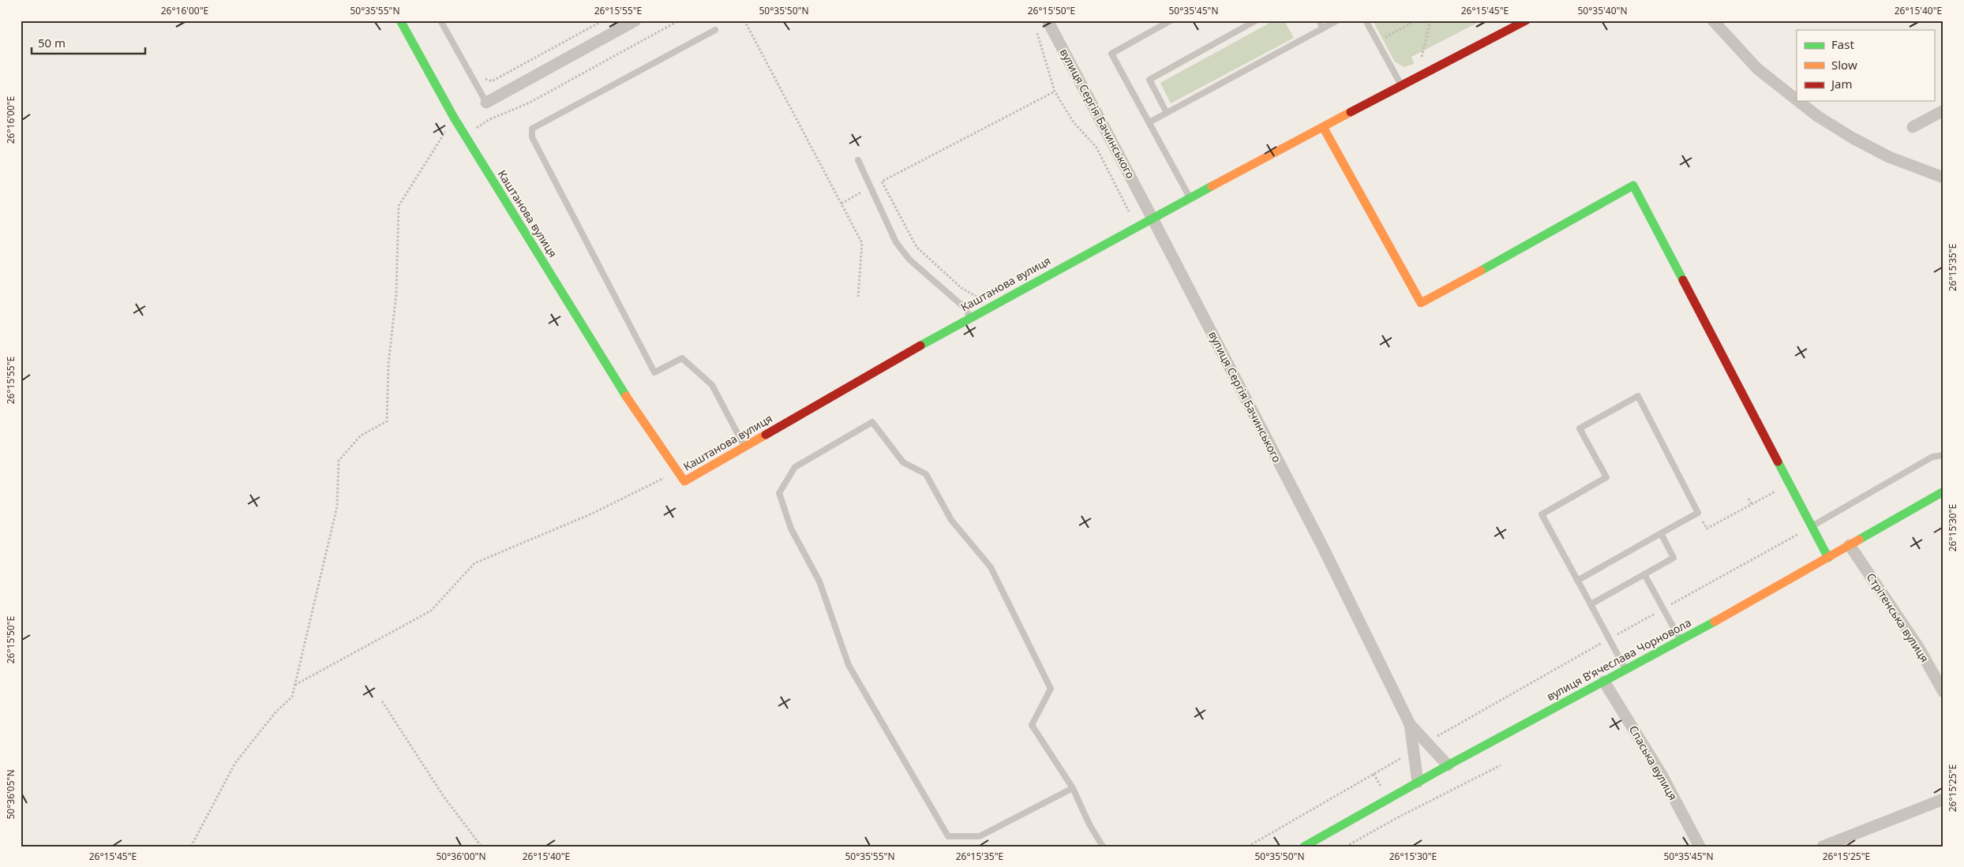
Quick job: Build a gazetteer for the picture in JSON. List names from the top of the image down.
{
  "streets": {
    "street": [
      "вулиця Сергія Бачинського",
      "Каштанова вулиця",
      "Стрітенська вулиця",
      "вулиця Вʼячеслава Чорновола",
      "Спаська вулиця"
    ]
  },
  "crossings": [
    ["вулиця Сергія Бачинського", "Каштанова вулиця"],
    ["вулиця Сергія Бачинського", "вулиця Вʼячеслава Чорновола"],
    ["Стрітенська вулиця", "вулиця Вʼячеслава Чорновола"],
    ["вулиця Вʼячеслава Чорновола", "Спаська вулиця"]
  ],
  "legend": ["Fast", "Slow", "Jam"],
  "scale_bar": "50 m",
  "coordinates": [
    "26°16'00\"E",
    "50°35'55\"N",
    "26°15'55\"E",
    "50°35'50\"N",
    "26°15'50\"E",
    "50°35'45\"N",
    "26°15'45\"E",
    "50°35'40\"N",
    "26°15'40\"E",
    "26°15'35\"E",
    "26°15'30\"E",
    "26°15'25\"E",
    "50°36'05\"N",
    "50°36'00\"N"
  ]
}
